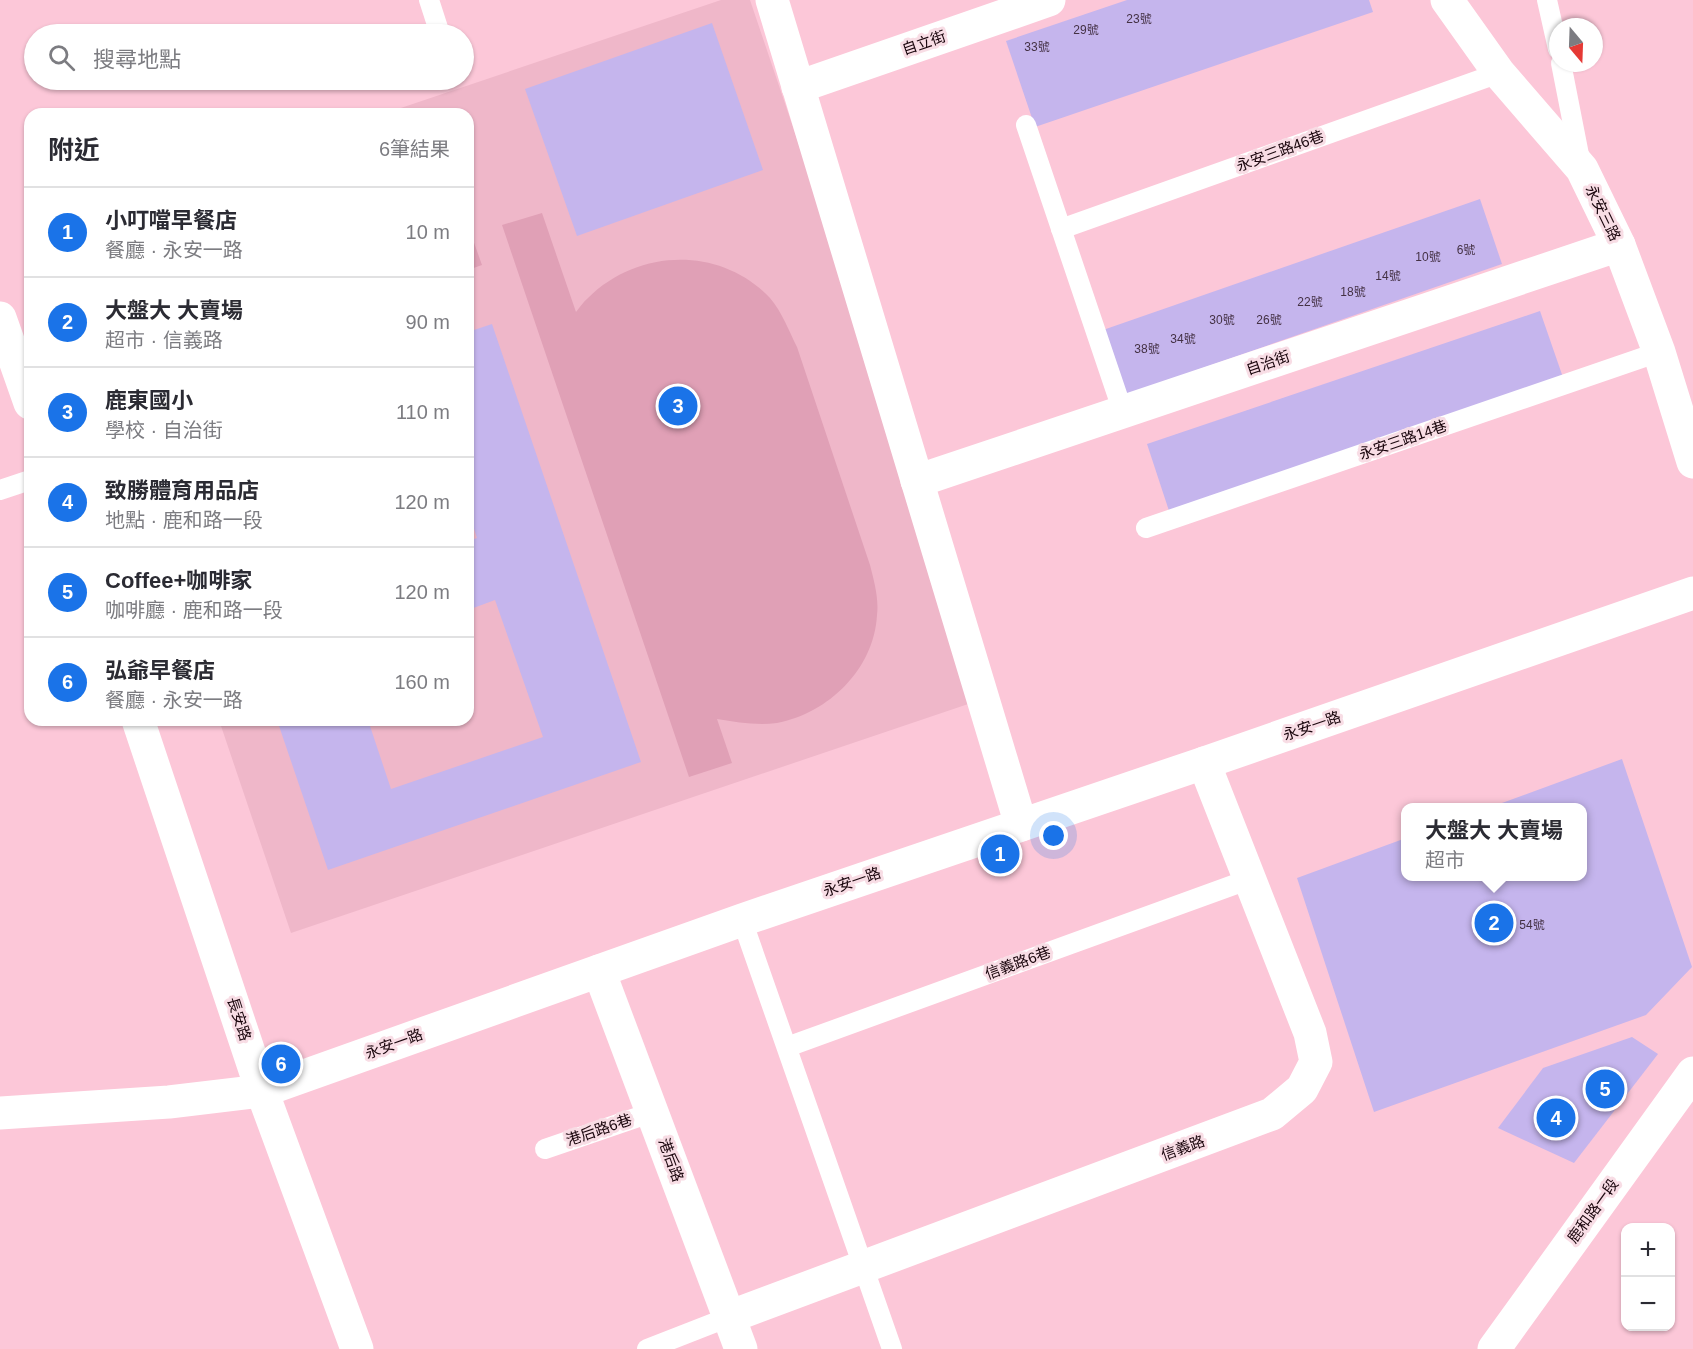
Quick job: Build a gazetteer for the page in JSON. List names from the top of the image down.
{
  "streets": {
    "street": [
      "自立街",
      "永安三路",
      "自治街",
      "永安一路",
      "長安路",
      "信義路",
      "港后路",
      "鹿和路一段"
    ],
    "lane": [
      "永安三路46巷",
      "永安三路14巷",
      "信義路6巷",
      "港后路6巷"
    ]
  },
  "crossings": [
    ["永安三路46巷", "永安三路"],
    ["永安三路", "自治街"],
    ["永安三路", "永安三路14巷"],
    ["永安一路", "長安路"],
    ["永安一路", "信義路"],
    ["永安一路", "港后路"],
    ["信義路6巷", "信義路"],
    ["港后路6巷", "港后路"],
    ["信義路", "港后路"]
  ],
  "house_numbers": [
    "23號",
    "29號",
    "33號",
    "6號",
    "10號",
    "14號",
    "18號",
    "22號",
    "30號",
    "26號",
    "34號",
    "38號",
    "54號"
  ],
  "north": "bottom",
  "page": {
    "search": "搜尋地點",
    "heading": ["附近", "6筆結果"],
    "list": [
      {
        "mark": "1",
        "name": "小叮噹早餐店",
        "note": "餐廳 · 永安一路",
        "value": "10 m"
      },
      {
        "mark": "2",
        "name": "大盤大 大賣場",
        "note": "超市 · 信義路",
        "value": "90 m"
      },
      {
        "mark": "3",
        "name": "鹿東國小",
        "note": "學校 · 自治街",
        "value": "110 m"
      },
      {
        "mark": "4",
        "name": "致勝體育用品店",
        "note": "地點 · 鹿和路一段",
        "value": "120 m"
      },
      {
        "mark": "5",
        "name": "Coffee+咖啡家",
        "note": "咖啡廳 · 鹿和路一段",
        "value": "120 m"
      },
      {
        "mark": "6",
        "name": "弘爺早餐店",
        "note": "餐廳 · 永安一路",
        "value": "160 m"
      }
    ],
    "pins": [
      "3",
      "1",
      "2",
      "6",
      "5",
      "4"
    ],
    "popup": ["大盤大 大賣場", "超市"],
    "map_buttons": ["+", "−"]
  }
}
